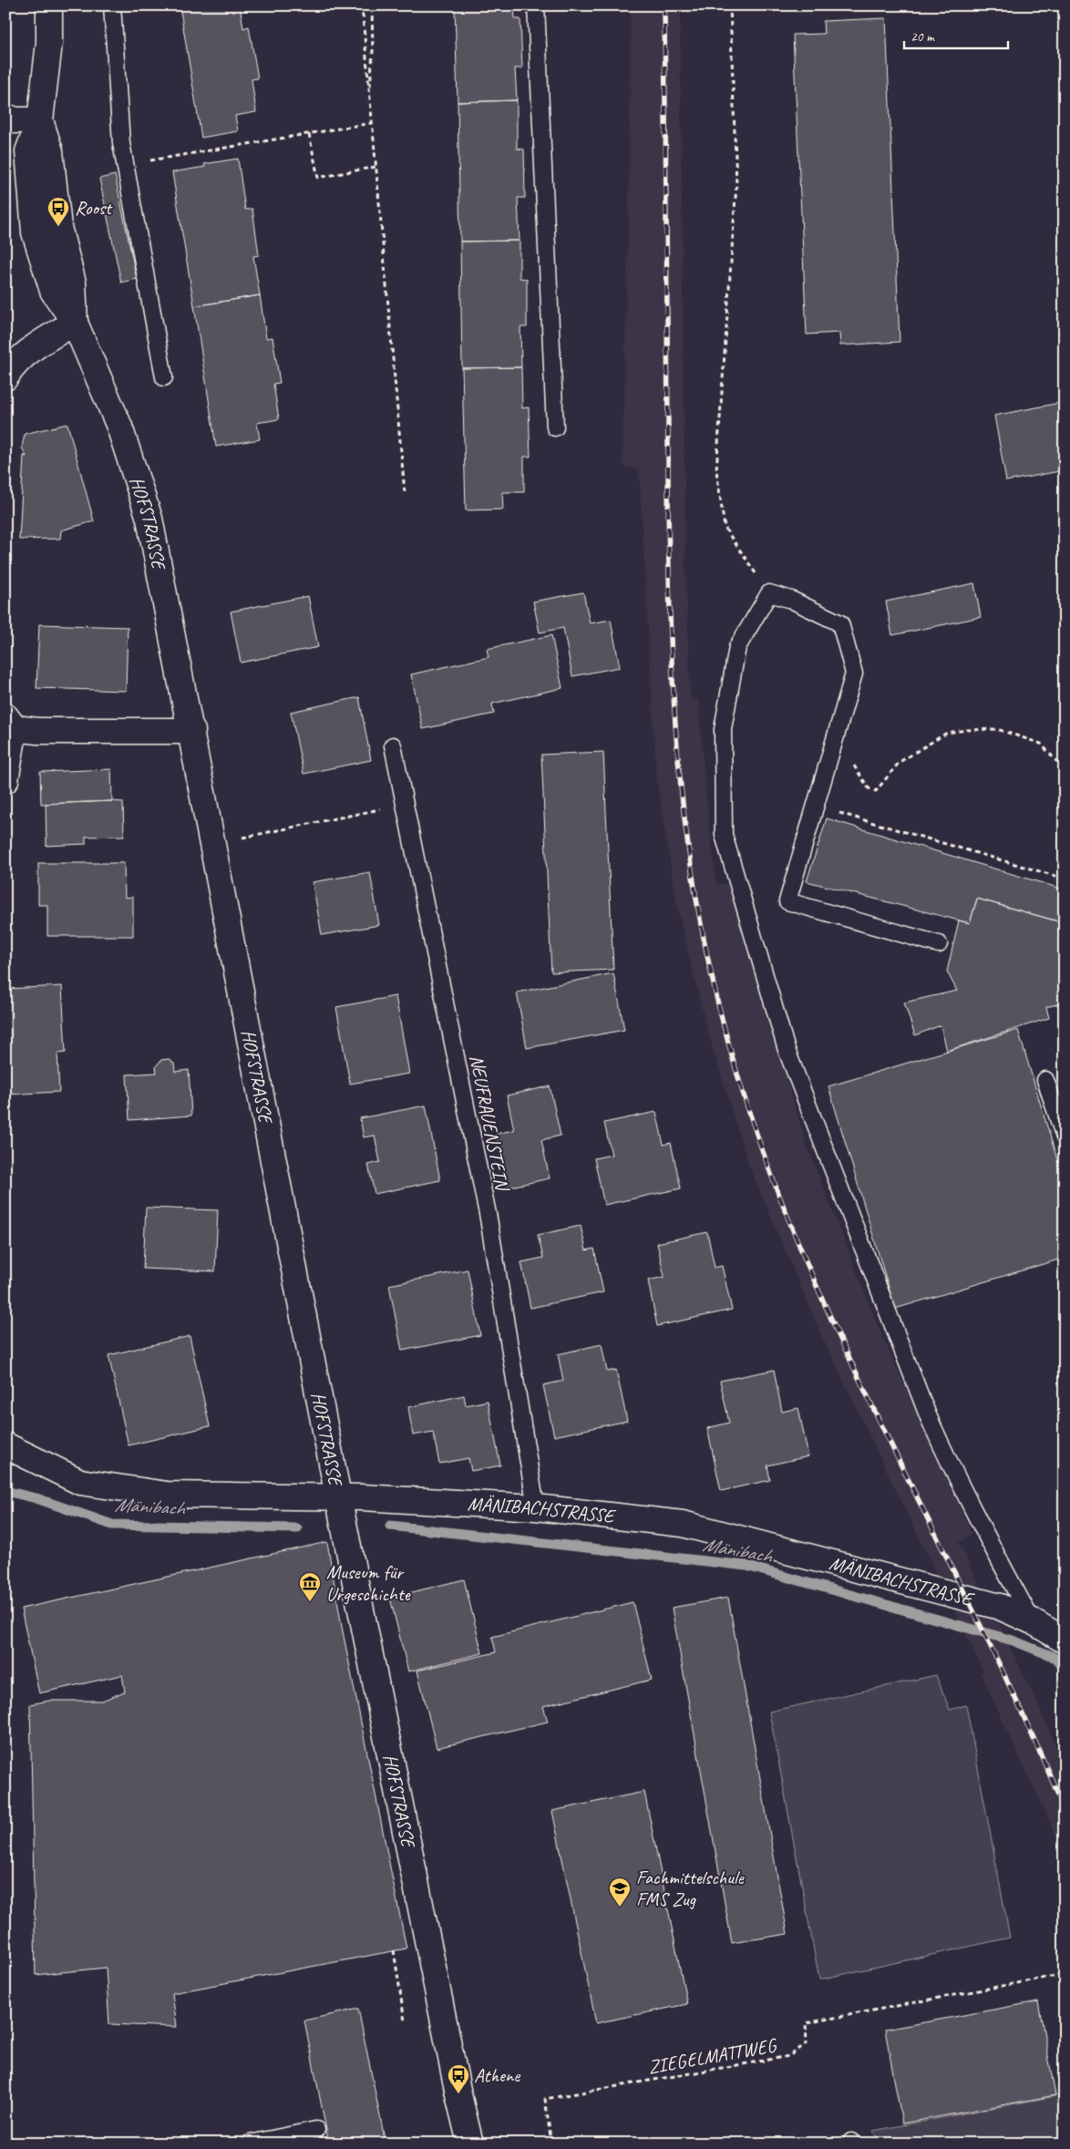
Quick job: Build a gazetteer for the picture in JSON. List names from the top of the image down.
{
  "streets": {
    "street": ["HOFSTRASSE", "MÄNIBACHSTRASSE"],
    "lane": ["NEUFRAUENSTEIN"],
    "path": ["ZIEGELMATTWEG"]
  },
  "crossings": [
    ["HOFSTRASSE", "MÄNIBACHSTRASSE"],
    ["NEUFRAUENSTEIN", "MÄNIBACHSTRASSE"]
  ],
  "water": ["Mänibach"],
  "places": {
    "bus stop": ["Roost", "Athene"],
    "museum": ["Museum für Urgeschichte"],
    "school or university": ["Fachmittelschule FMS Zug"]
  },
  "scale_bar": "20 m"
}
